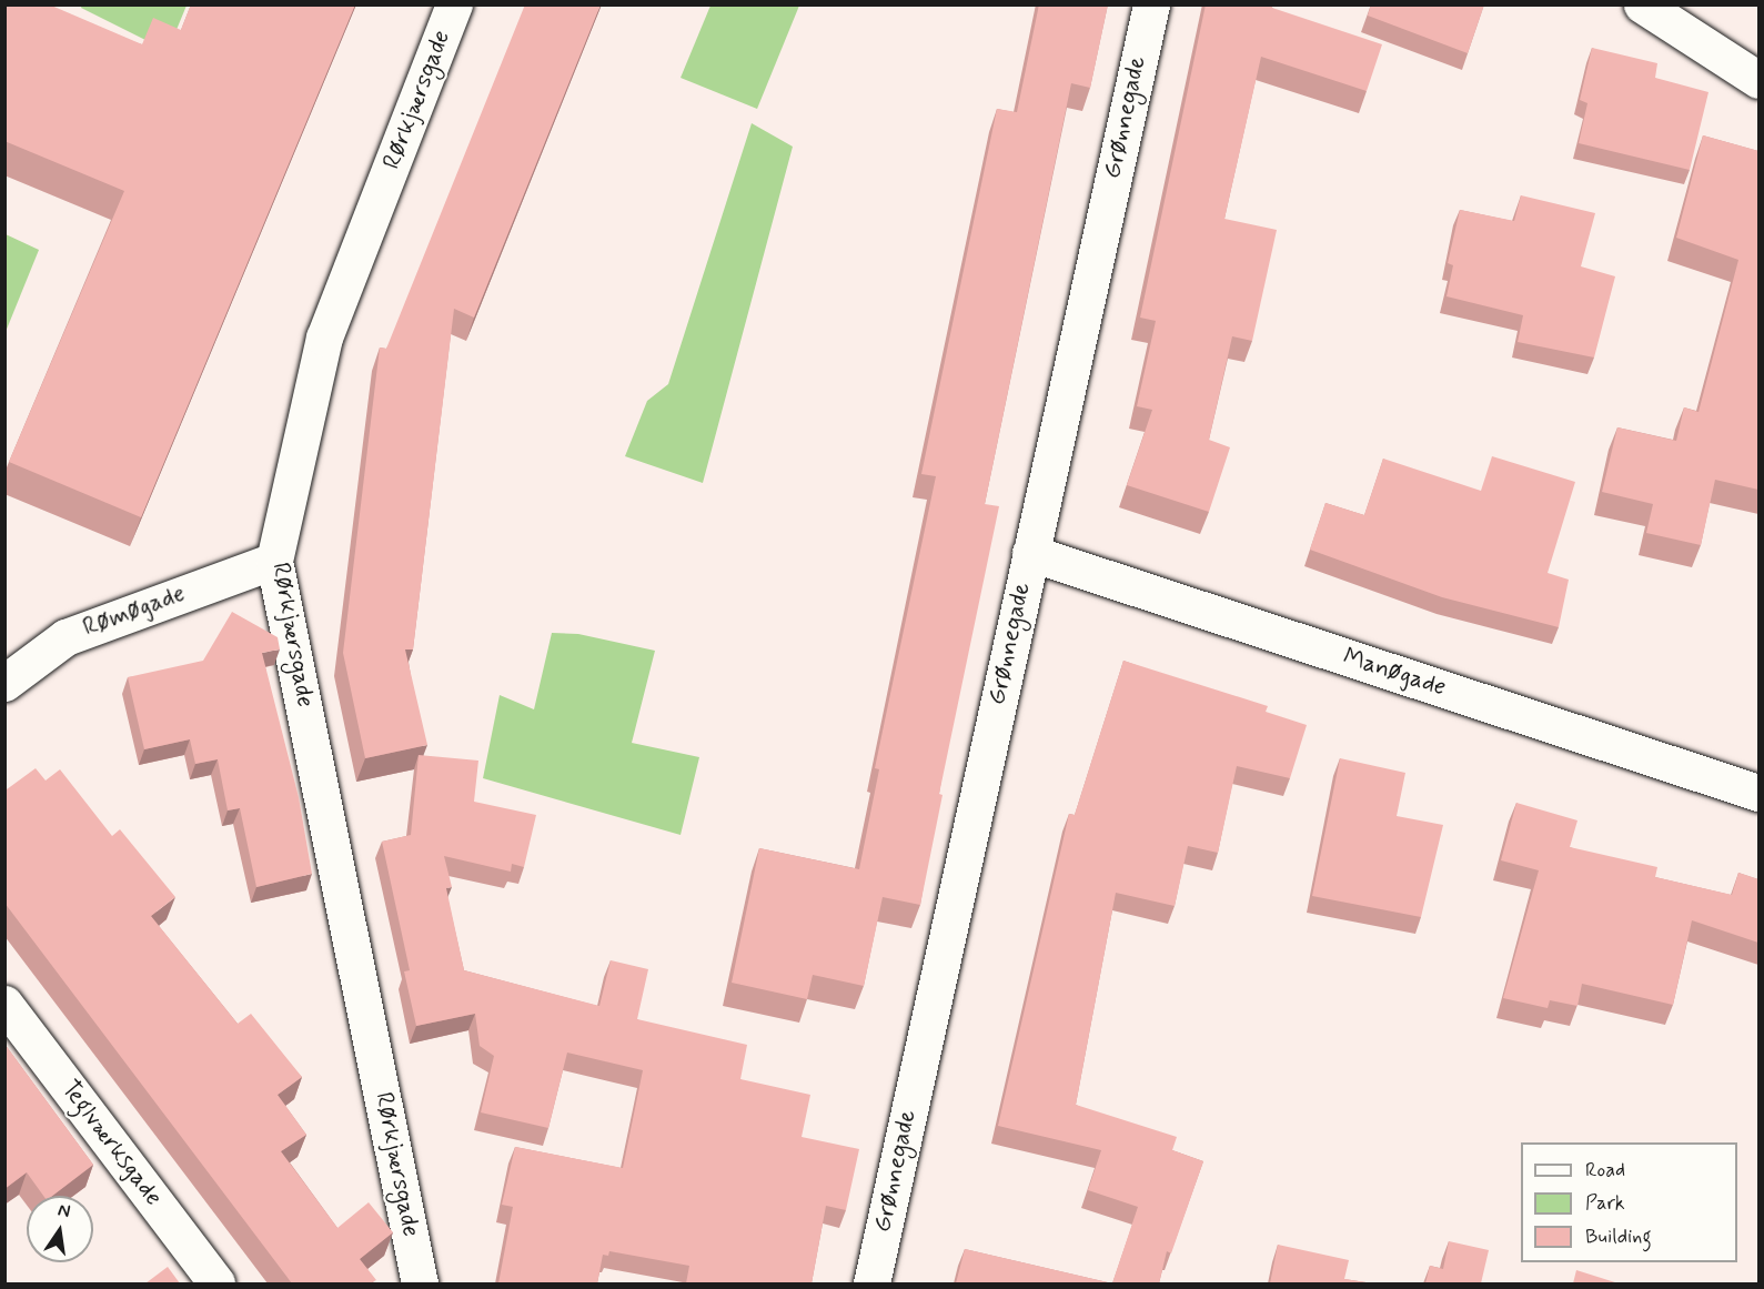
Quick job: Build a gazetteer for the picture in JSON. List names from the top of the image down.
{
  "streets": {
    "street": [
      "Rørkjærsgade",
      "Grønnegade",
      "Rømøgade",
      "Manøgade",
      "Teglværksgade"
    ]
  },
  "crossings": [
    ["Rørkjærsgade", "Rømøgade"],
    ["Grønnegade", "Manøgade"]
  ],
  "legend": ["Road", "Park", "Building"],
  "north": "top"
}
